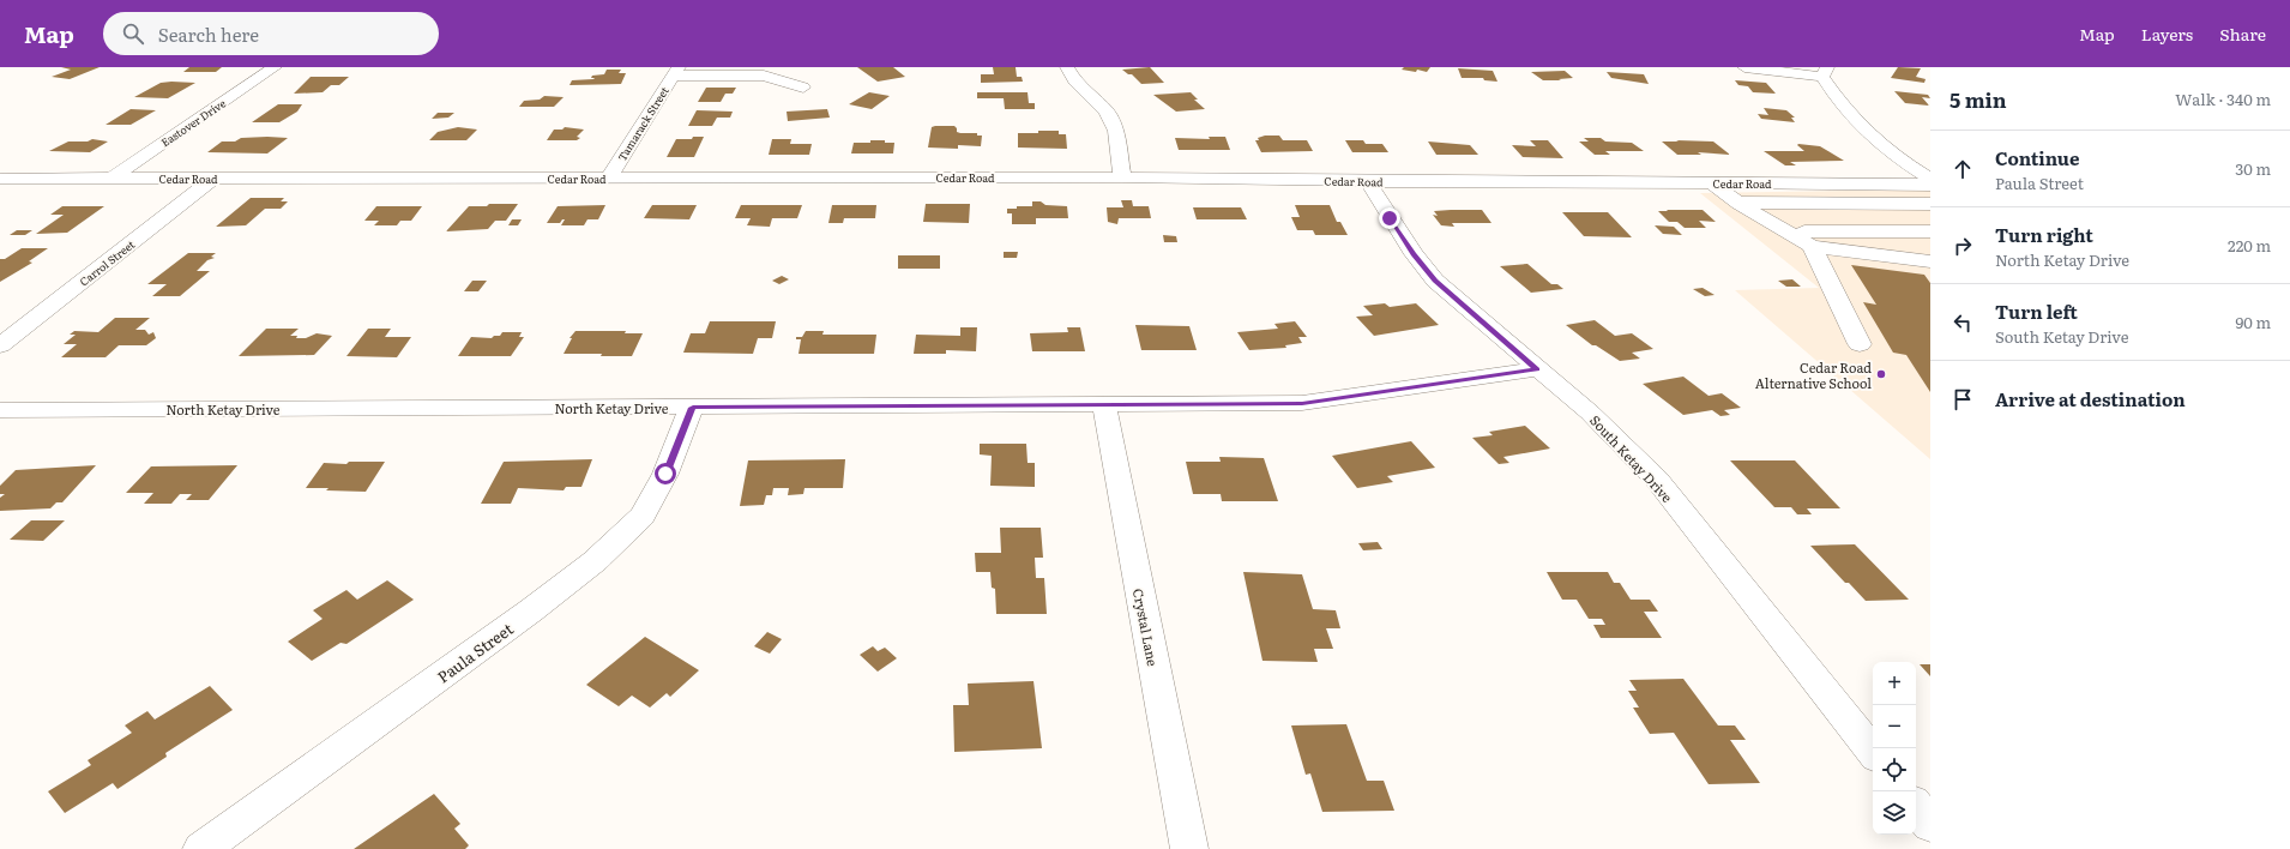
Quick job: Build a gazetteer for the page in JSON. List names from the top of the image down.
{
  "streets": {
    "street": [
      "Eastover Drive",
      "Tamarack Street",
      "Cedar Road",
      "Carrol Street",
      "North Ketay Drive",
      "South Ketay Drive",
      "Crystal Lane",
      "Paula Street"
    ]
  },
  "crossings": [
    ["Eastover Drive", "Cedar Road"],
    ["Tamarack Street", "Cedar Road"],
    ["Cedar Road", "Carrol Street"],
    ["Cedar Road", "South Ketay Drive"],
    ["North Ketay Drive", "South Ketay Drive"],
    ["North Ketay Drive", "Crystal Lane"],
    ["North Ketay Drive", "Paula Street"]
  ],
  "places": ["Cedar Road Alternative School"],
  "page": {
    "header": "Map",
    "search": "Search here",
    "nav": ["Map", "Layers", "Share"],
    "heading": ["5 min", "Walk · 340 m"],
    "list": [
      ["Continue", "Paula Street", "30 m"],
      ["Turn right", "North Ketay Drive", "220 m"],
      ["Turn left", "South Ketay Drive", "90 m"],
      "Arrive at destination"
    ],
    "map_buttons": ["+", "−"]
  }
}
